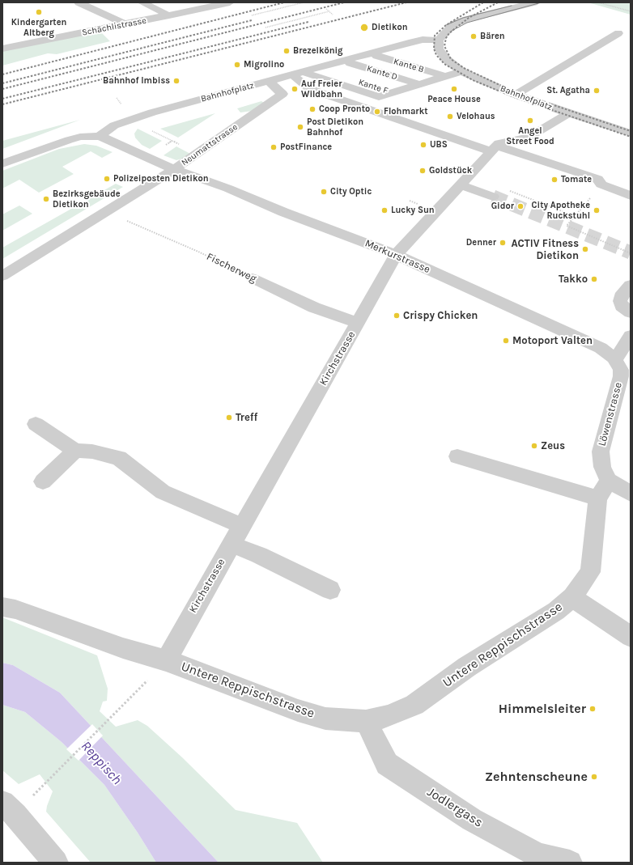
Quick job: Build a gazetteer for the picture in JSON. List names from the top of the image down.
{
  "streets": {
    "street": [
      "Schächlistrasse",
      "Kante B",
      "Kante D",
      "Kante F",
      "Bahnhofplatz",
      "Neumattstrasse",
      "Merkurstrasse",
      "Fischerweg",
      "Kirchstrasse",
      "Löwenstrasse",
      "Untere Reppischstrasse",
      "Jodlergass"
    ]
  },
  "crossings": [
    ["Kante B", "Bahnhofplatz"],
    ["Kante D", "Bahnhofplatz"],
    ["Kante F", "Bahnhofplatz"],
    ["Bahnhofplatz", "Neumattstrasse"],
    ["Bahnhofplatz", "Kirchstrasse"],
    ["Neumattstrasse", "Merkurstrasse"],
    ["Neumattstrasse", "Fischerweg"],
    ["Merkurstrasse", "Kirchstrasse"],
    ["Merkurstrasse", "Löwenstrasse"],
    ["Fischerweg", "Kirchstrasse"],
    ["Kirchstrasse", "Untere Reppischstrasse"],
    ["Löwenstrasse", "Untere Reppischstrasse"],
    ["Untere Reppischstrasse", "Jodlergass"]
  ],
  "water": ["Reppisch"],
  "places": [
    "Kindergarten Altberg",
    "Dietikon",
    "Bären",
    "Brezelkönig",
    "Migrolino",
    "Bahnhof Imbiss",
    "Auf Freier Wildbahn",
    "Peace House",
    "St. Agatha",
    "Coop Pronto",
    "Flohmarkt",
    "Velohaus",
    "Angel Street Food",
    "Post Dietikon Bahnhof",
    "UBS",
    "PostFinance",
    "Goldstück",
    "Polizeiposten Dietikon",
    "Tomate",
    "City Optic",
    "Bezirksgebäude Dietikon",
    "Gidor",
    "Lucky Sun",
    "City Apotheke Ruckstuhl",
    "Denner",
    "ACTIV Fitness Dietikon",
    "Takko",
    "Crispy Chicken",
    "Motoport Valten",
    "Treff",
    "Zeus",
    "Himmelsleiter",
    "Zehntenscheune"
  ]
}
